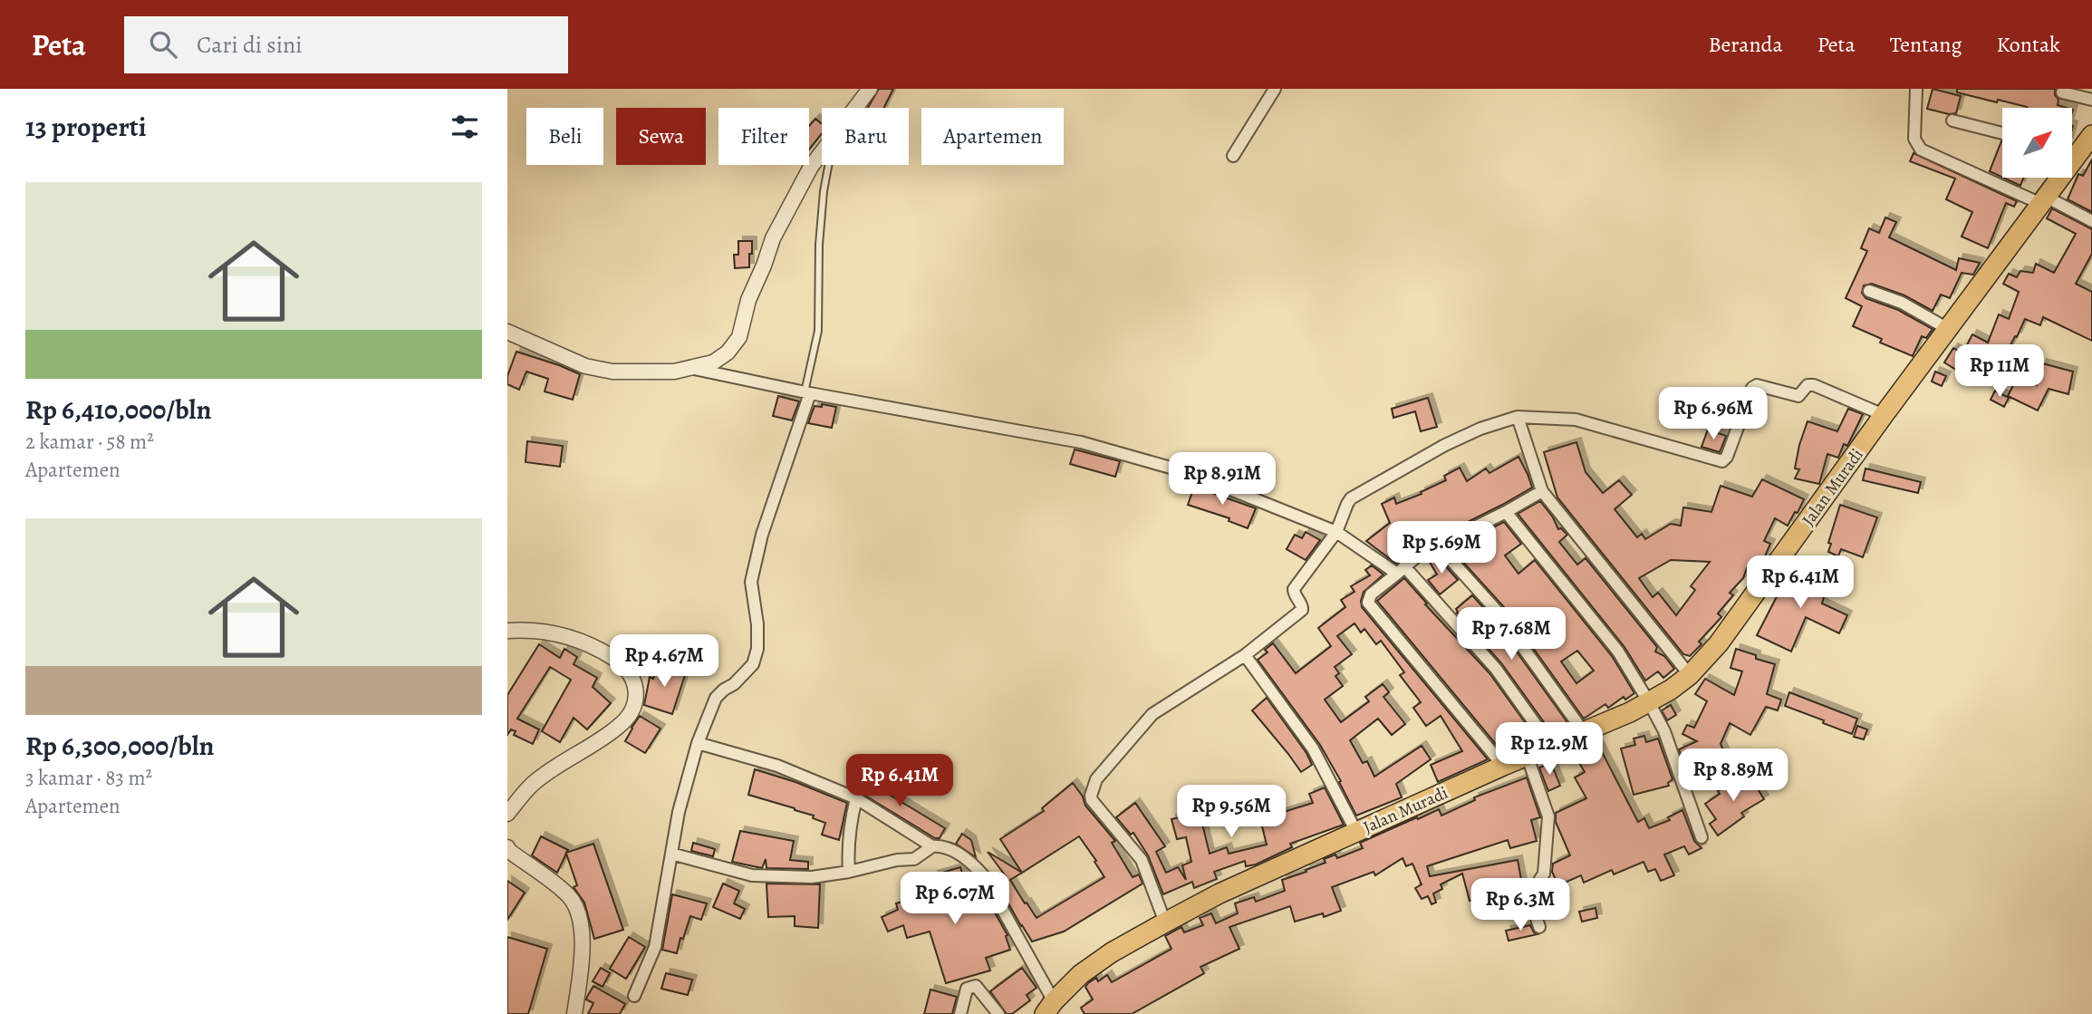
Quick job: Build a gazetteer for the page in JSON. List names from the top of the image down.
{
  "streets": {
    "highway": ["Jalan Muradi"]
  },
  "north": "top right",
  "page": {
    "header": "Peta",
    "search": "Cari di sini",
    "nav": [
      "Beranda",
      "Peta",
      "Tentang",
      "Kontak"
    ],
    "heading": "13 properti",
    "chip": [
      "Beli",
      "Sewa",
      "Filter",
      "Baru",
      "Apartemen"
    ],
    "list": [
      {
        "name": "Rp 6,410,000/bln",
        "note": "2 kamar · 58 m² · Apartemen"
      },
      {
        "name": "Rp 6,300,000/bln",
        "note": "3 kamar · 83 m² · Apartemen"
      }
    ],
    "price": [
      "Rp 11M",
      "Rp 6.96M",
      "Rp 8.91M",
      "Rp 5.69M",
      "Rp 6.41M",
      "Rp 7.68M",
      "Rp 4.67M",
      "Rp 12.9M",
      "Rp 8.89M",
      "Rp 6.41M",
      "Rp 9.56M",
      "Rp 6.07M",
      "Rp 6.3M"
    ]
  }
}
